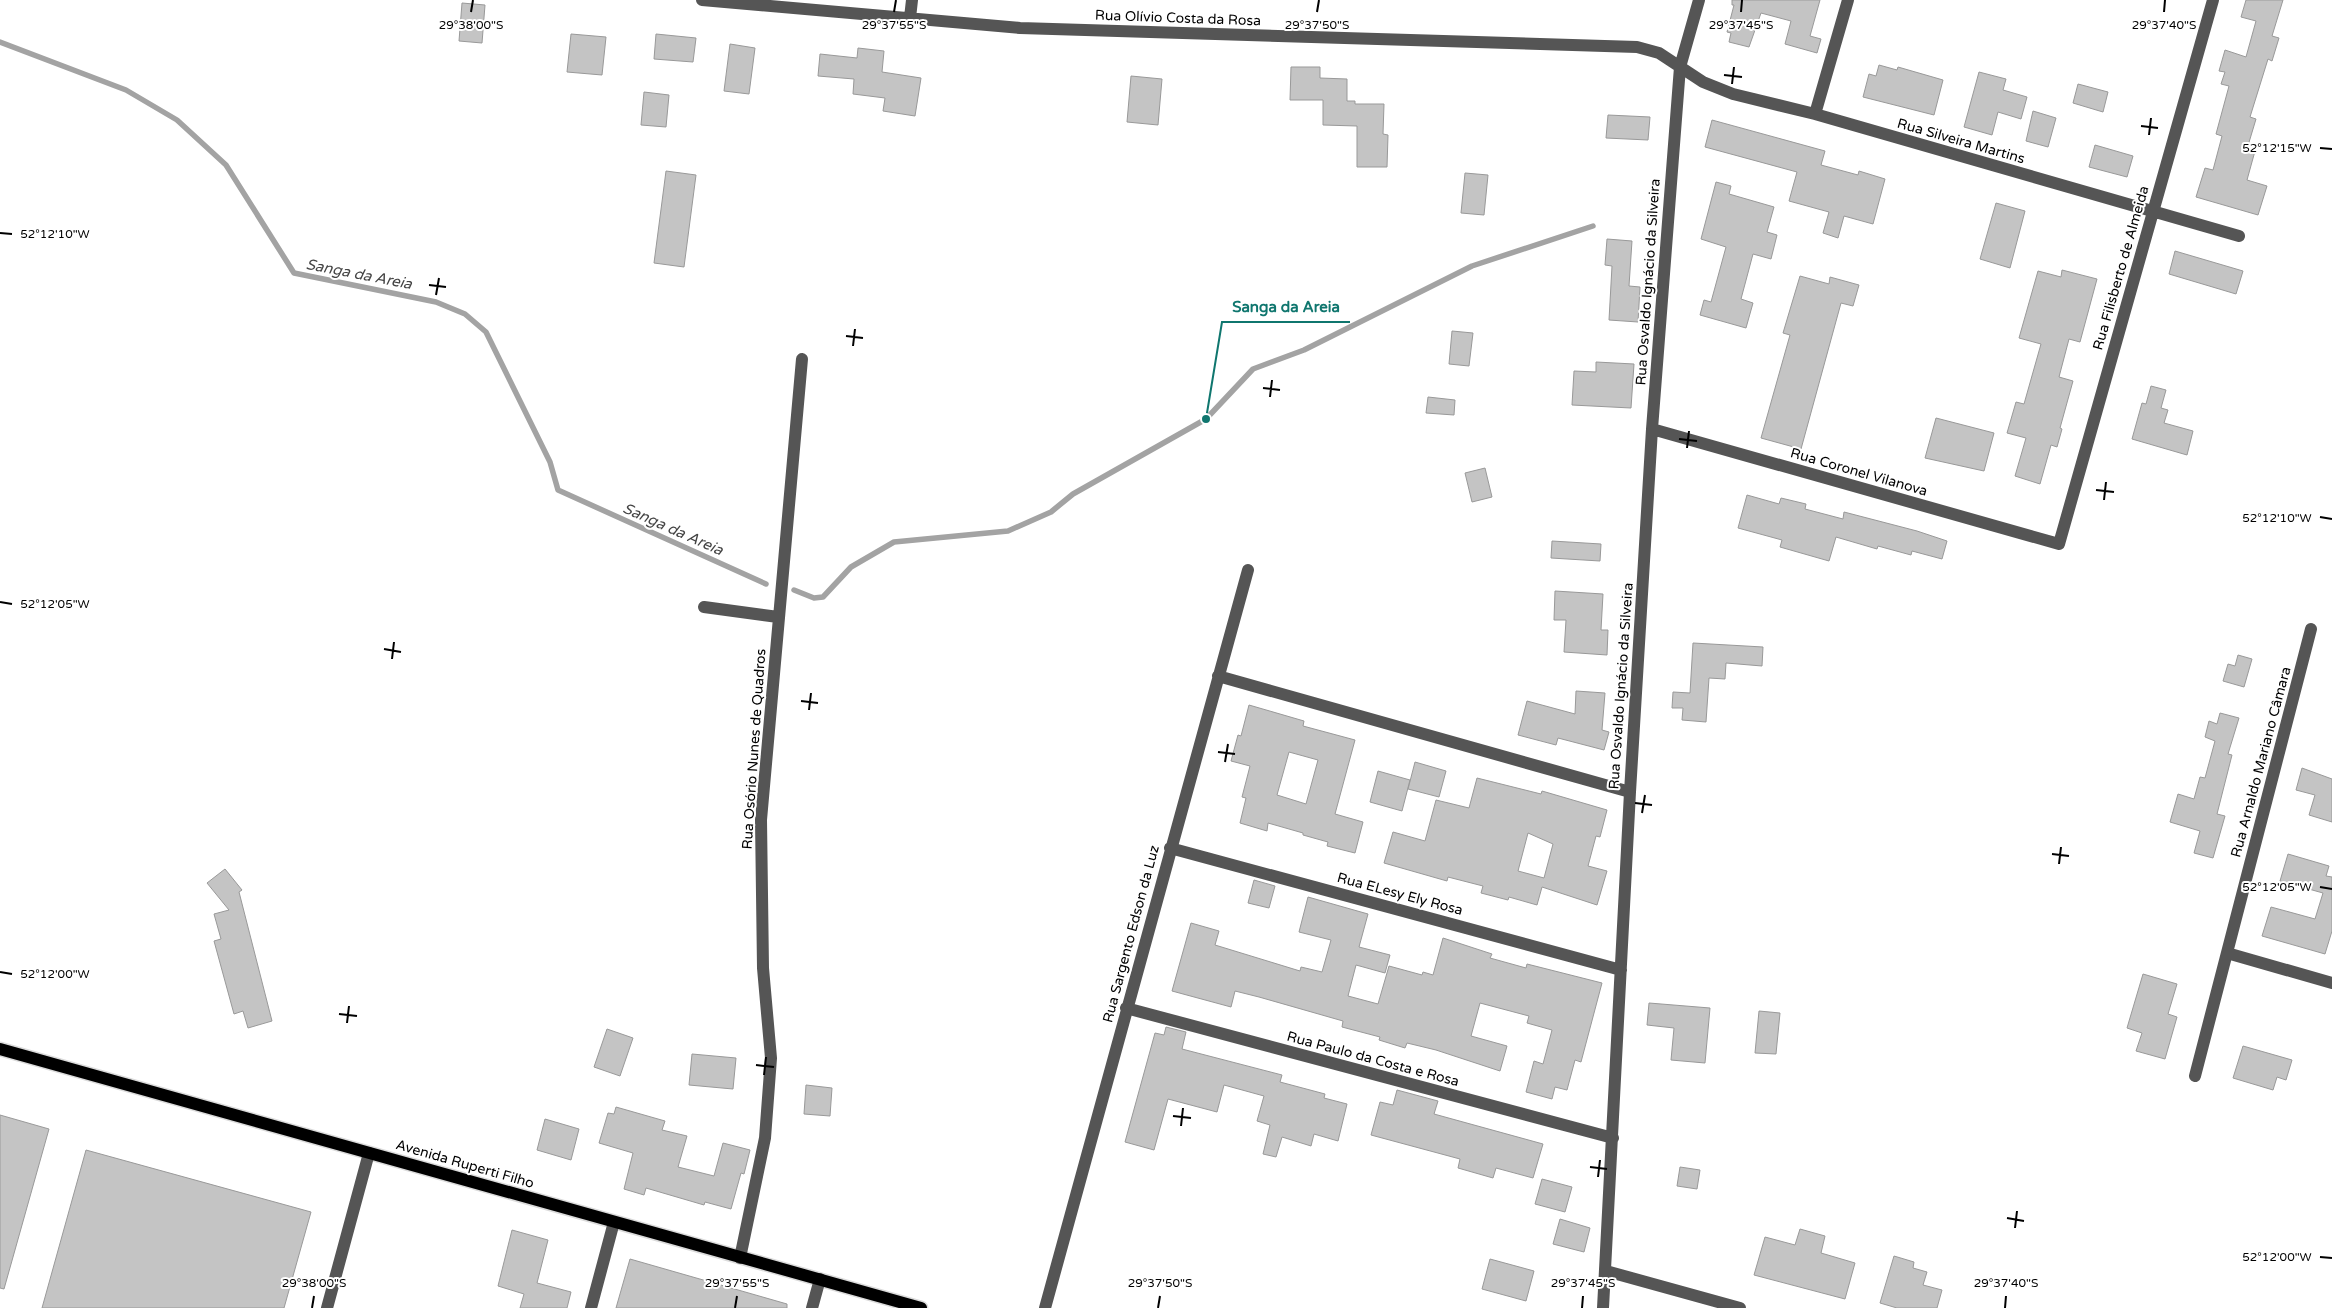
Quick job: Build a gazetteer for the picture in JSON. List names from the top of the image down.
{
  "streets": {
    "main road": ["Avenida Ruperti Filho"],
    "street": [
      "Rua Olívio Costa da Rosa",
      "Rua Silveira Martins",
      "Rua Filisberto de Almeida",
      "Rua Osvaldo Ignácio da Silveira",
      "Rua Coronel Vilanova",
      "Rua Osório Nunes de Quadros",
      "Rua Arnaldo Mariano Câmara",
      "Rua ELesy Ely Rosa",
      "Rua Sargento Edson da Luz",
      "Rua Paulo da Costa e Rosa"
    ]
  },
  "crossings": [
    ["Rua Olívio Costa da Rosa", "Rua Silveira Martins"],
    ["Rua Olívio Costa da Rosa", "Rua Osvaldo Ignácio da Silveira"],
    ["Rua Silveira Martins", "Rua Filisberto de Almeida"],
    ["Rua Silveira Martins", "Rua Osvaldo Ignácio da Silveira"],
    ["Rua Filisberto de Almeida", "Rua Coronel Vilanova"],
    ["Rua Osvaldo Ignácio da Silveira", "Rua Coronel Vilanova"],
    ["Rua Osvaldo Ignácio da Silveira", "Rua ELesy Ely Rosa"],
    ["Rua Osvaldo Ignácio da Silveira", "Rua Paulo da Costa e Rosa"],
    ["Rua Osório Nunes de Quadros", "Avenida Ruperti Filho"],
    ["Rua ELesy Ely Rosa", "Rua Sargento Edson da Luz"],
    ["Rua Sargento Edson da Luz", "Rua Paulo da Costa e Rosa"]
  ],
  "water": ["Sanga da Areia"],
  "places": ["Sanga da Areia"],
  "coordinates": [
    "29°38'00\"S",
    "29°37'55\"S",
    "29°37'50\"S",
    "29°37'45\"S",
    "29°37'40\"S",
    "52°12'15\"W",
    "52°12'10\"W",
    "52°12'05\"W",
    "52°12'00\"W"
  ]
}
